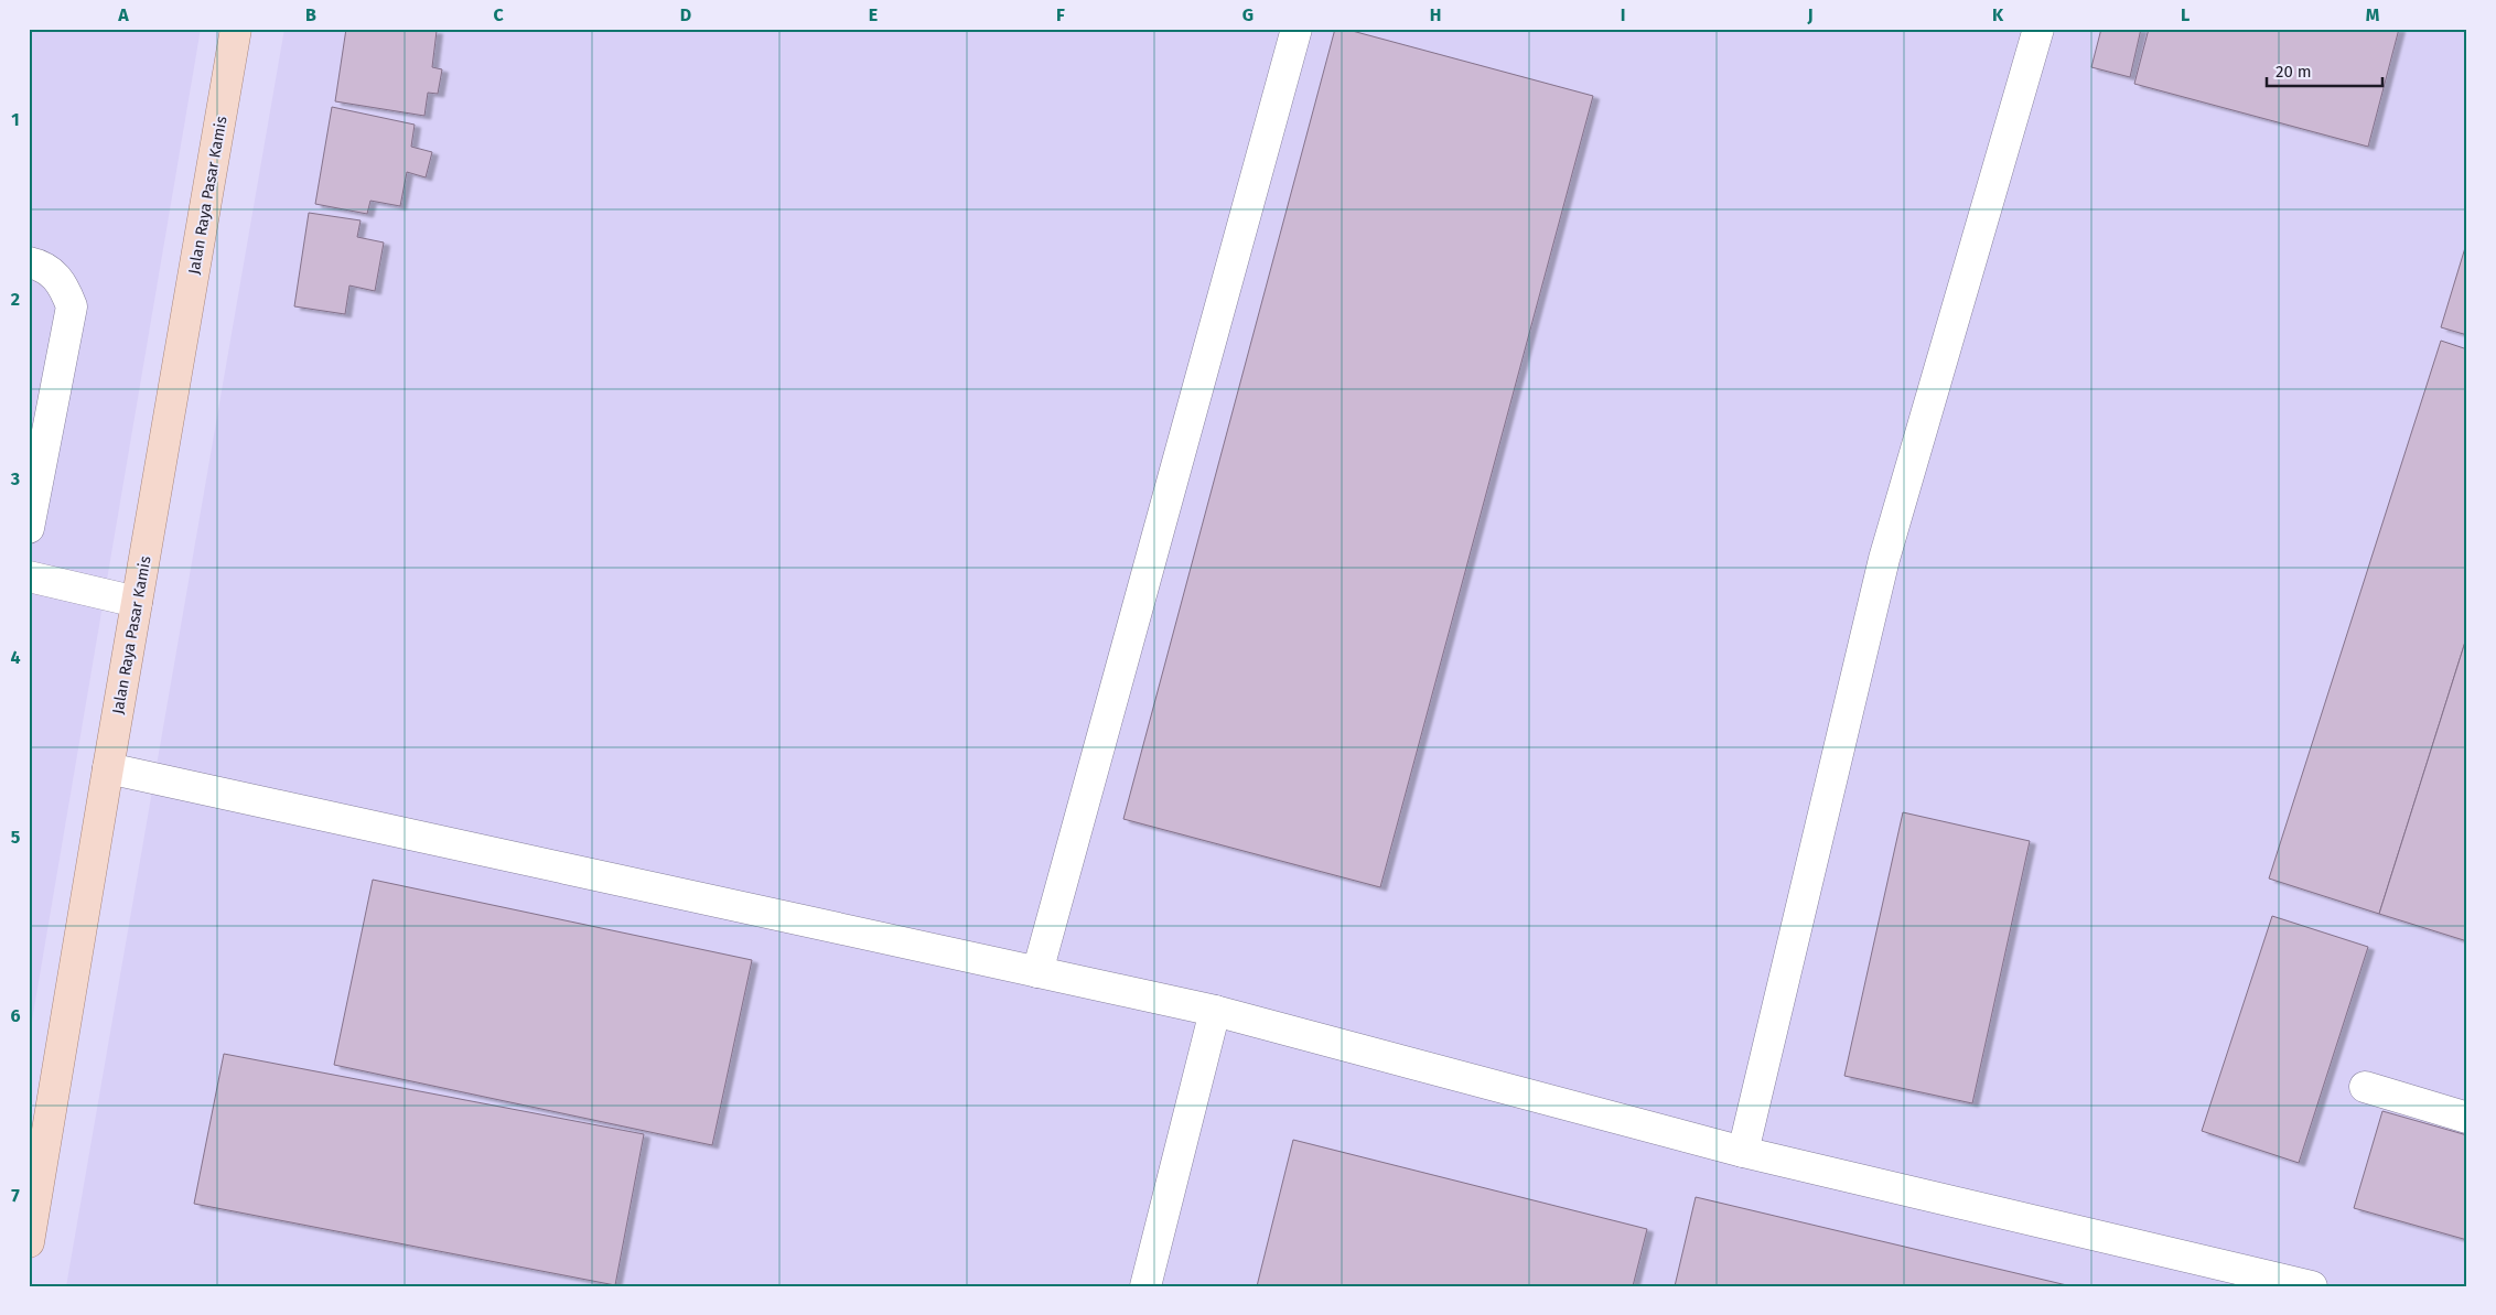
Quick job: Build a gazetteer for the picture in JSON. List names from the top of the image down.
{
  "streets": {
    "main road": ["Jalan Raya Pasar Kamis"]
  },
  "scale_bar": "20 m",
  "grid": {
    "columns": [
      "A",
      "B",
      "C",
      "D",
      "E",
      "F",
      "G",
      "H",
      "I",
      "J",
      "K",
      "L",
      "M"
    ],
    "rows": [
      "1",
      "2",
      "3",
      "4",
      "5",
      "6",
      "7"
    ]
  }
}
